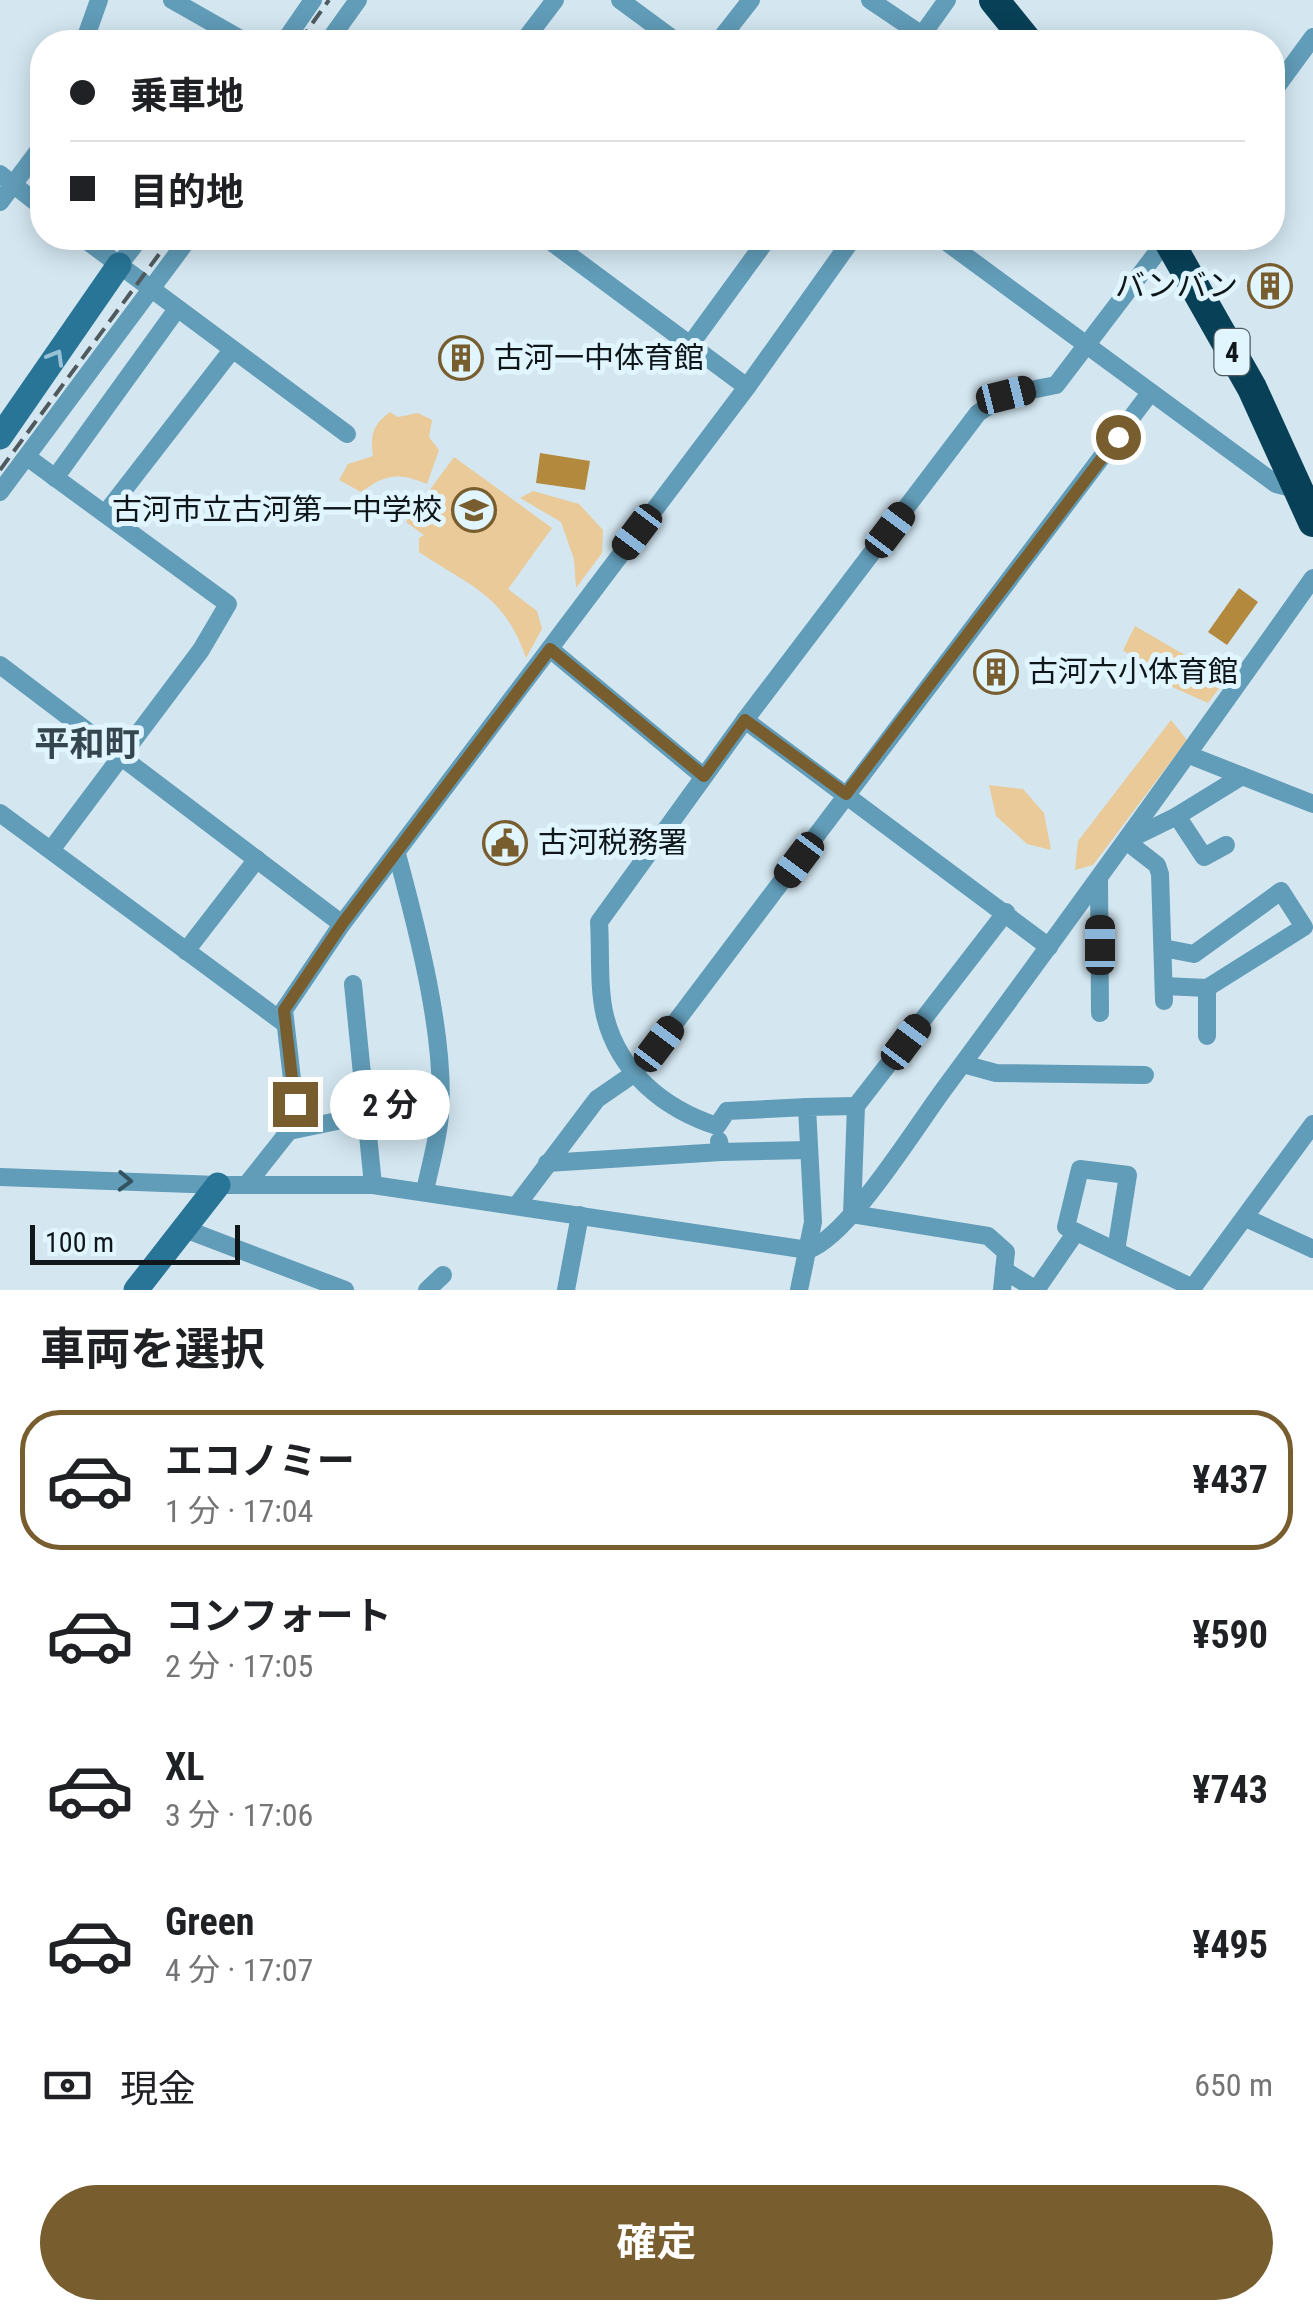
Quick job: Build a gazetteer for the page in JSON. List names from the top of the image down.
{
  "streets": {
    "highway": ["4"]
  },
  "districts": ["平和町"],
  "places": {
    "building": ["バンバン", "古河一中体育館", "古河六小体育館"],
    "school or university": ["古河市立古河第一中学校"],
    "public building": ["古河税務署"]
  },
  "scale_bar": "100 m",
  "page": {
    "banner": ["乗車地", "目的地"],
    "bubble": "2 分",
    "scale": "100 m",
    "heading": "車両を選択",
    "list": [
      {
        "name": "エコノミー",
        "note": "1 分 · 17:04",
        "value": "¥437"
      },
      {
        "name": "コンフォート",
        "note": "2 分 · 17:05",
        "value": "¥590"
      },
      {
        "name": "XL",
        "note": "3 分 · 17:06",
        "value": "¥743"
      },
      {
        "name": "Green",
        "note": "4 分 · 17:07",
        "value": "¥495"
      }
    ],
    "pay": ["現金", "650 m"],
    "buttons": "確定"
  }
}
